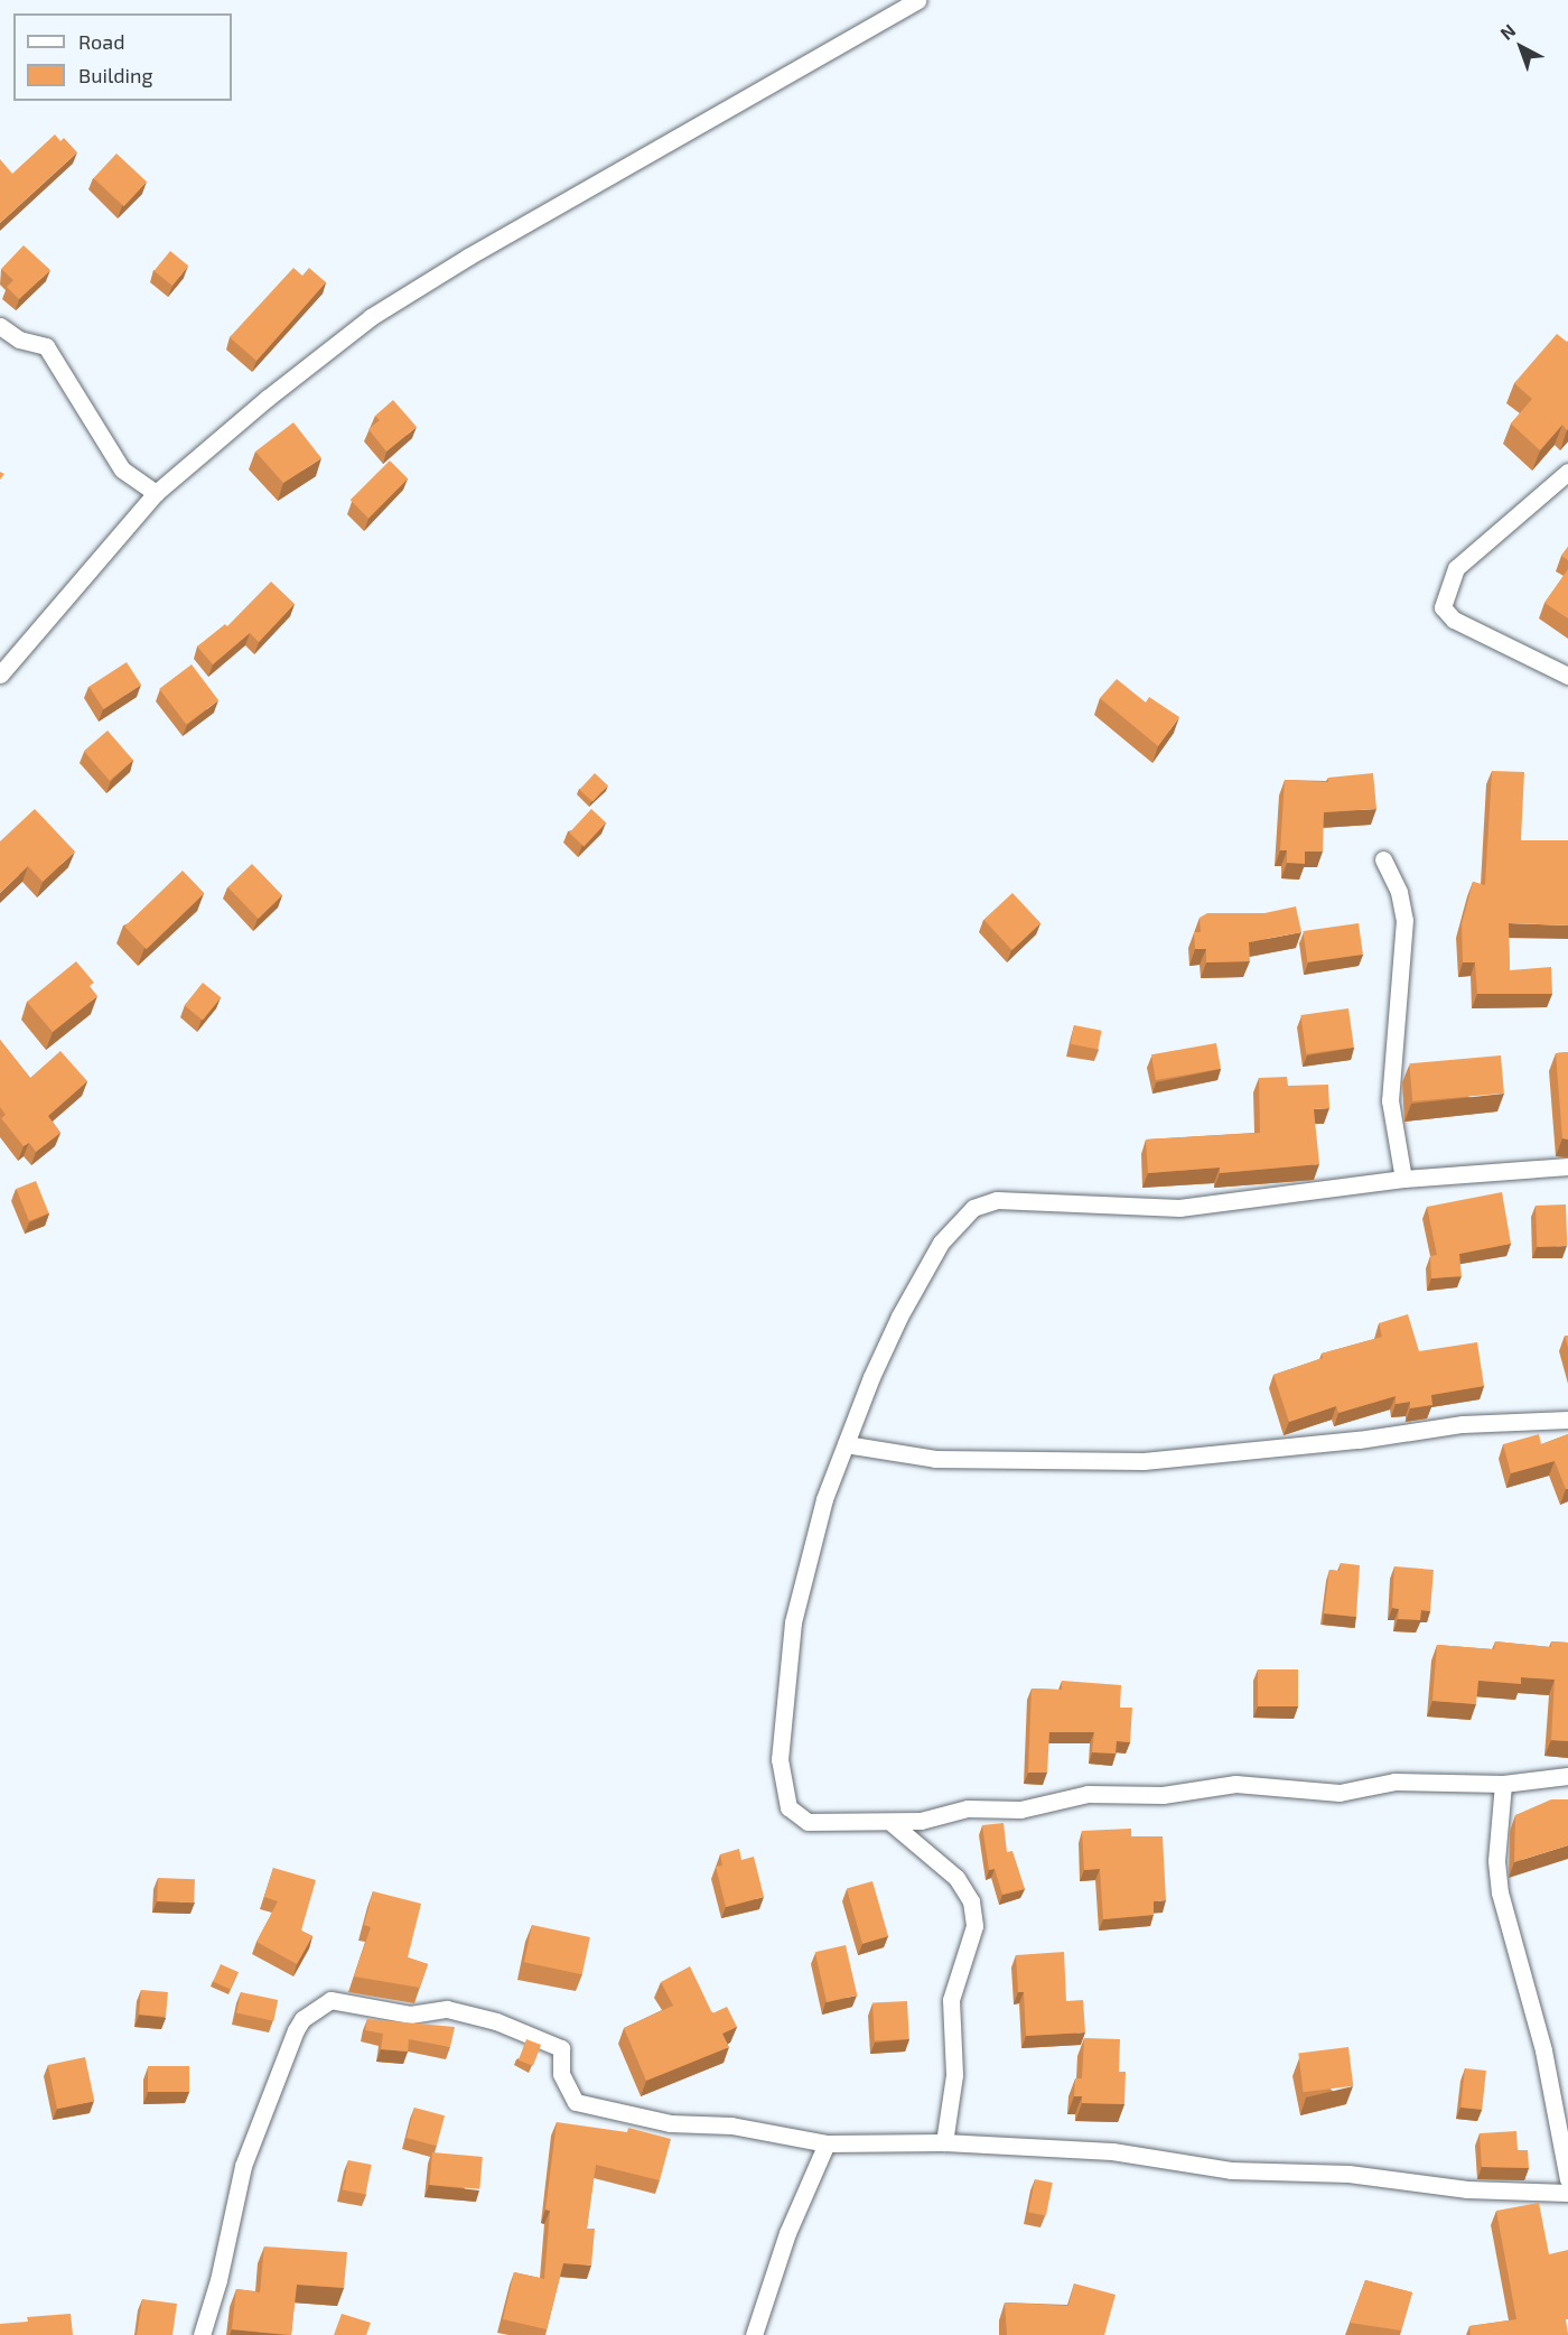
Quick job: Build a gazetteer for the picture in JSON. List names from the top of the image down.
{
  "legend": ["Road", "Building"],
  "north": "top left"
}
